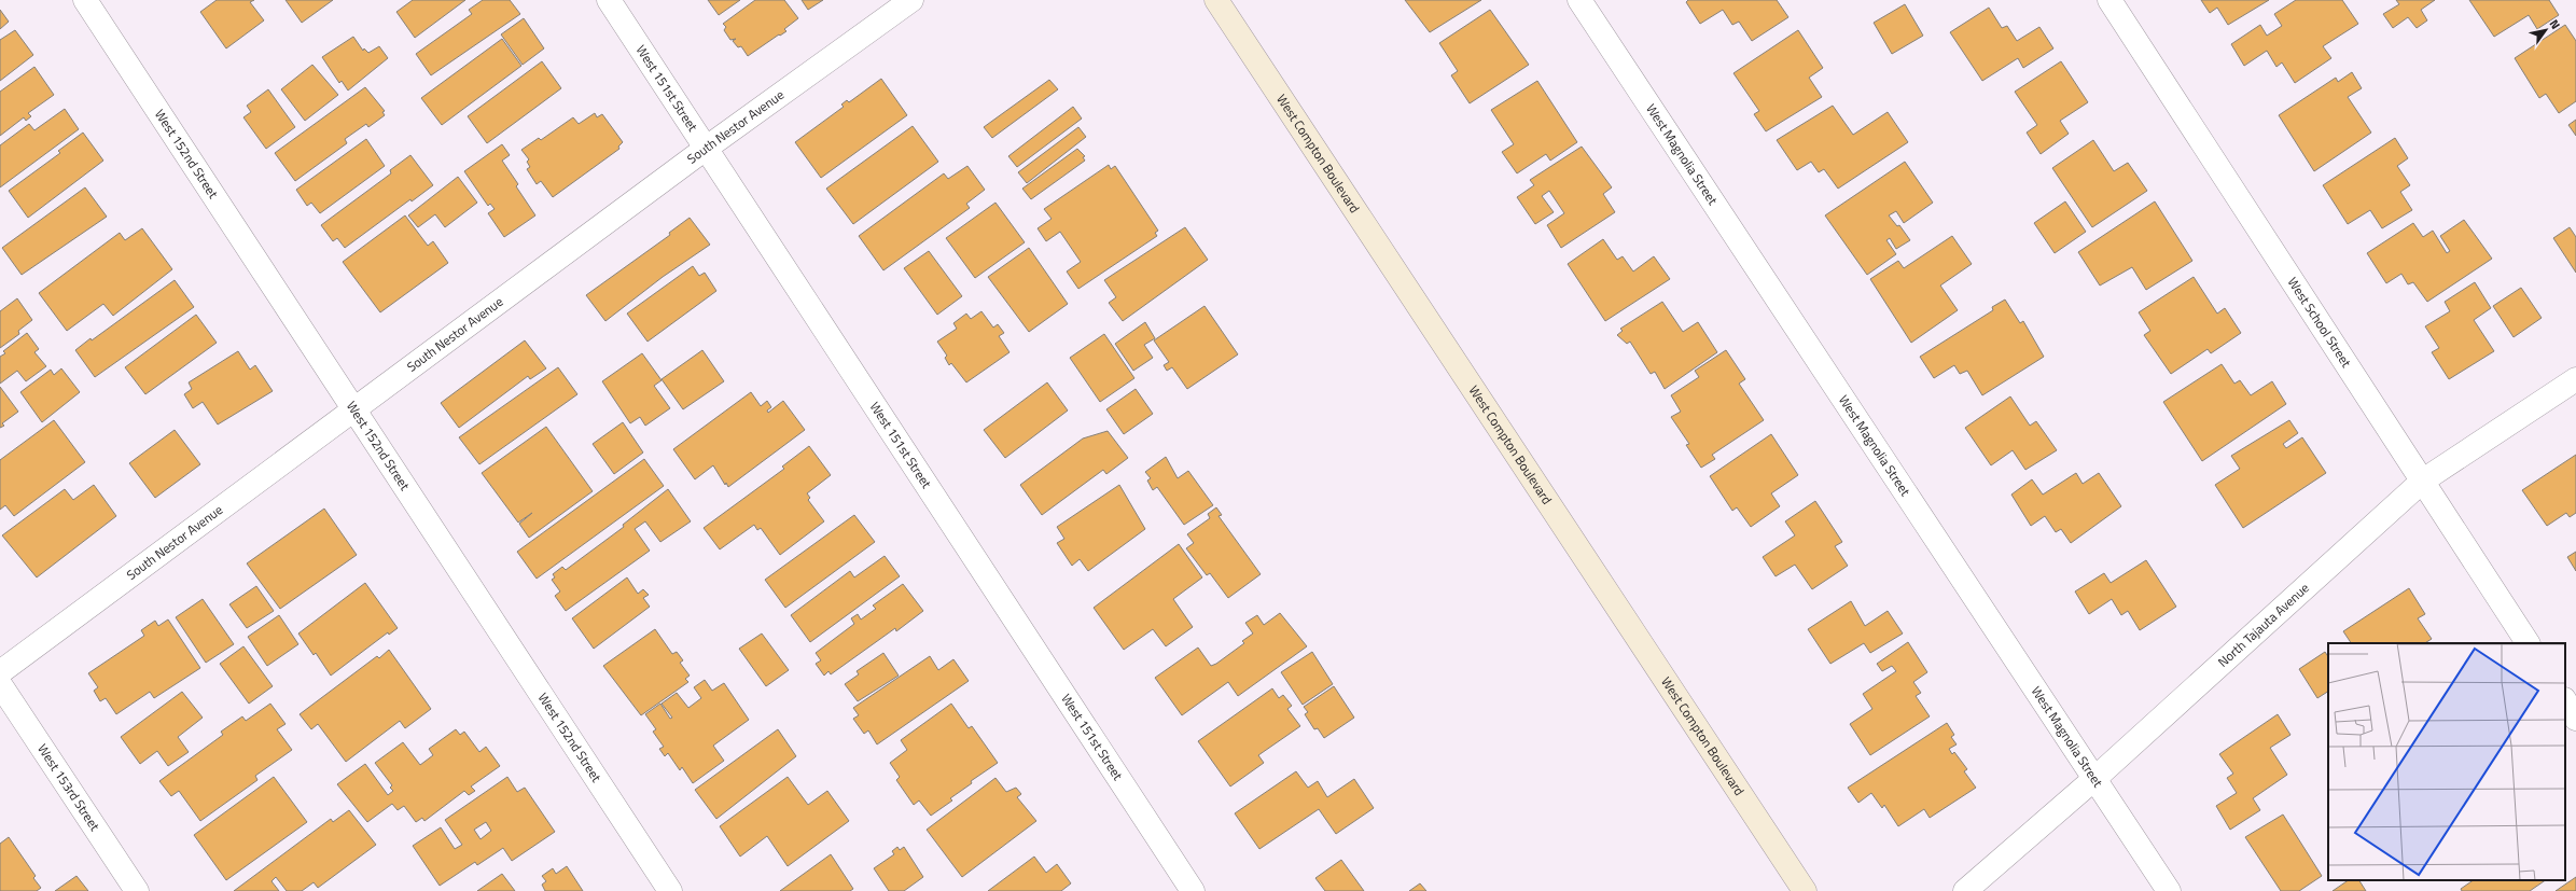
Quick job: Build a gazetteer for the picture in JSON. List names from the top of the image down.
{
  "streets": {
    "main road": ["West Compton Boulevard"],
    "street": [
      "West 151st Street",
      "South Nestor Avenue",
      "West 152nd Street",
      "West Magnolia Street",
      "West School Street",
      "North Tajauta Avenue",
      "West 153rd Street"
    ]
  },
  "crossings": [
    ["West 151st Street", "South Nestor Avenue"],
    ["South Nestor Avenue", "West 152nd Street"],
    ["West Magnolia Street", "North Tajauta Avenue"],
    ["West School Street", "North Tajauta Avenue"]
  ],
  "north": "top right"
}
